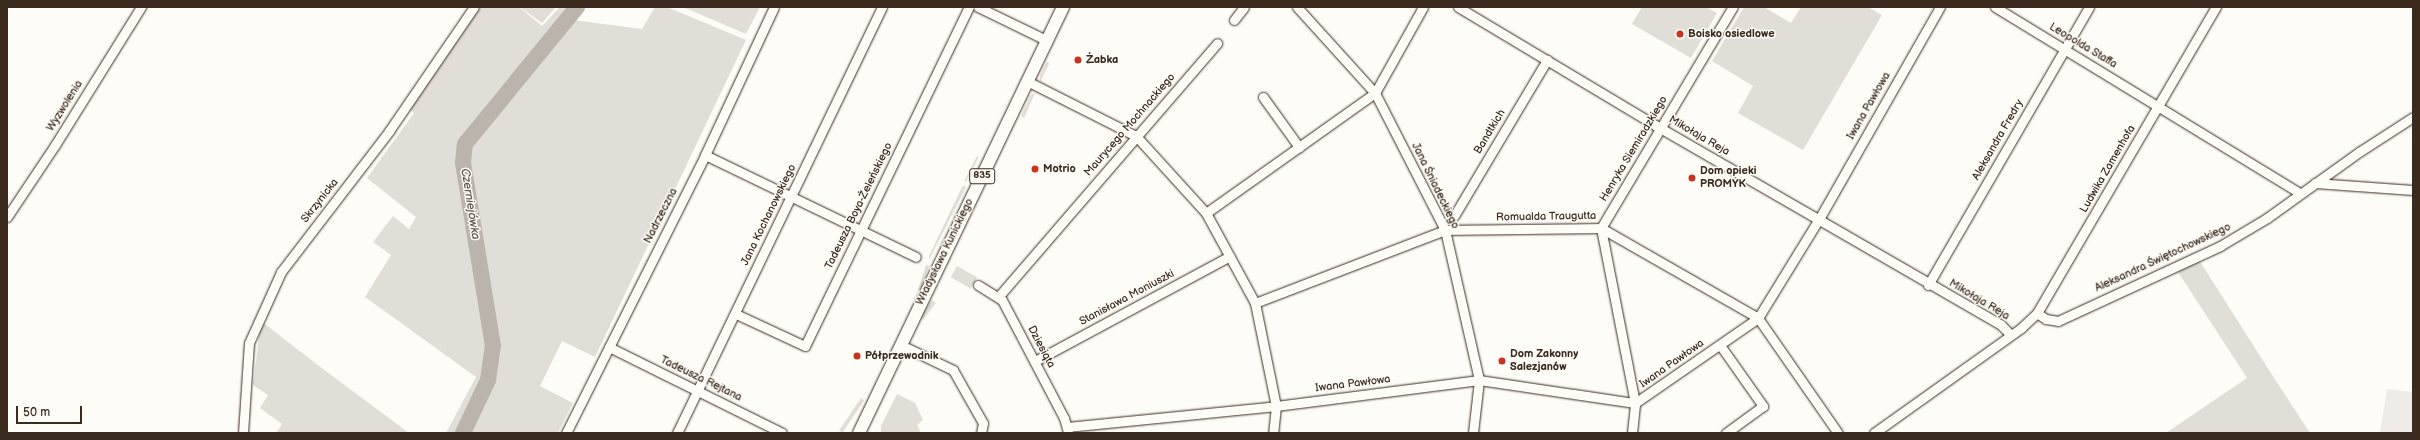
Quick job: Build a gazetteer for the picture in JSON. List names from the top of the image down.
{
  "streets": {
    "main road": ["835", "Władysława Kunickiego"],
    "street": [
      "Leopolda Staffa",
      "Wyzwolenia",
      "Iwana Pawłowa",
      "Maurycego Mochnackiego",
      "Bandtkich",
      "Mikołaja Reja",
      "Aleksandra Fredry",
      "Henryka Siemiradzkiego",
      "Ludwika Zamenhofa",
      "Jana Śniadeckiego",
      "Skrzynicka",
      "Tadeusza Boya-Żeleńskiego",
      "Jana Kochanowskiego",
      "Nadrzeczna",
      "Romualda Traugutta",
      "Aleksandra Świętochowskiego",
      "Stanisława Moniuszki",
      "Dziesiąta",
      "Tadeusza Rejtana"
    ]
  },
  "crossings": [
    ["Leopolda Staffa", "Aleksandra Fredry"],
    ["Leopolda Staffa", "Ludwika Zamenhofa"],
    ["Leopolda Staffa", "Aleksandra Świętochowskiego"],
    ["Iwana Pawłowa", "Mikołaja Reja"],
    ["Iwana Pawłowa", "Jana Śniadeckiego"],
    ["Iwana Pawłowa", "Romualda Traugutta"],
    ["Iwana Pawłowa", "Dziesiąta"],
    ["Maurycego Mochnackiego", "Dziesiąta"],
    ["Bandtkich", "Mikołaja Reja"],
    ["Mikołaja Reja", "Aleksandra Fredry"],
    ["Mikołaja Reja", "Henryka Siemiradzkiego"],
    ["Mikołaja Reja", "Ludwika Zamenhofa"],
    ["Henryka Siemiradzkiego", "Romualda Traugutta"],
    ["Ludwika Zamenhofa", "Aleksandra Świętochowskiego"],
    ["Jana Śniadeckiego", "Romualda Traugutta"],
    ["Tadeusza Boya-Żeleńskiego", "Jana Kochanowskiego"],
    ["Jana Kochanowskiego", "Tadeusza Rejtana"],
    ["Nadrzeczna", "Tadeusza Rejtana"],
    ["Stanisława Moniuszki", "Dziesiąta"]
  ],
  "water": ["Czerniejówka"],
  "places": [
    "Boisko osiedlowe",
    "Żabka",
    "Motrio",
    "Dom opieki PROMYK",
    "Półprzewodnik",
    "Dom Zakonny Salezjanów"
  ],
  "scale_bar": "50 m"
}
